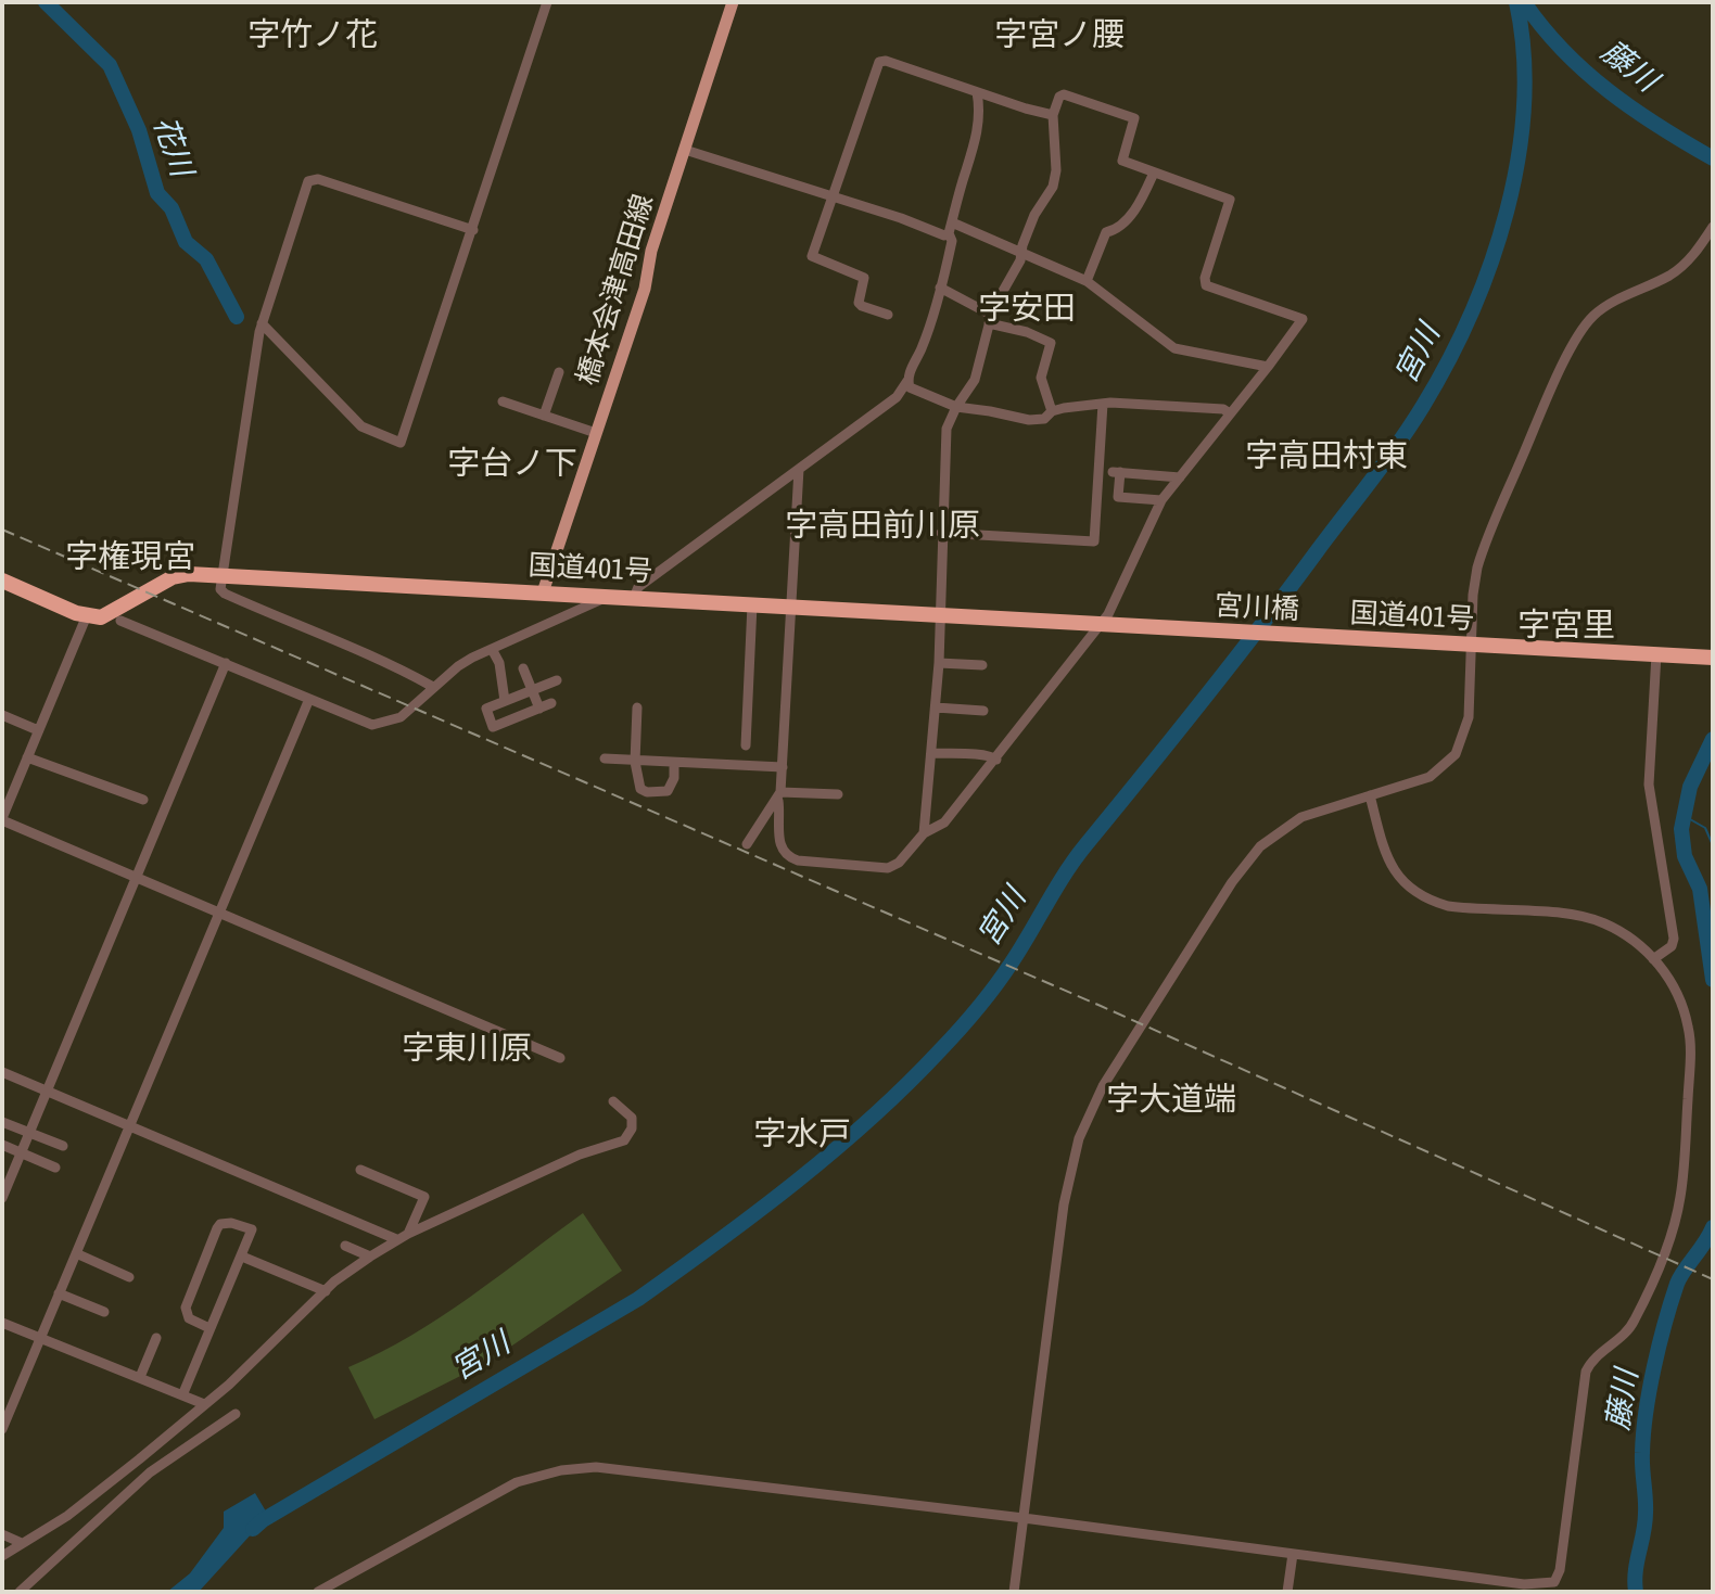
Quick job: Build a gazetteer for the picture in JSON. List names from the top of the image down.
{
  "streets": {
    "highway": ["国道401号", "宮川橋"],
    "main road": ["橋本会津高田線"]
  },
  "crossings": [
    ["橋本会津高田線", "国道401号"],
    ["国道401号", "宮川橋"]
  ],
  "districts": [
    "字竹ノ花",
    "字宮ノ腰",
    "字安田",
    "字高田村東",
    "字台ノ下",
    "字高田前川原",
    "字権現宮",
    "字宮里",
    "字東川原",
    "字大道端",
    "字水戸"
  ],
  "water": ["藤川", "花川", "宮川"]
}
